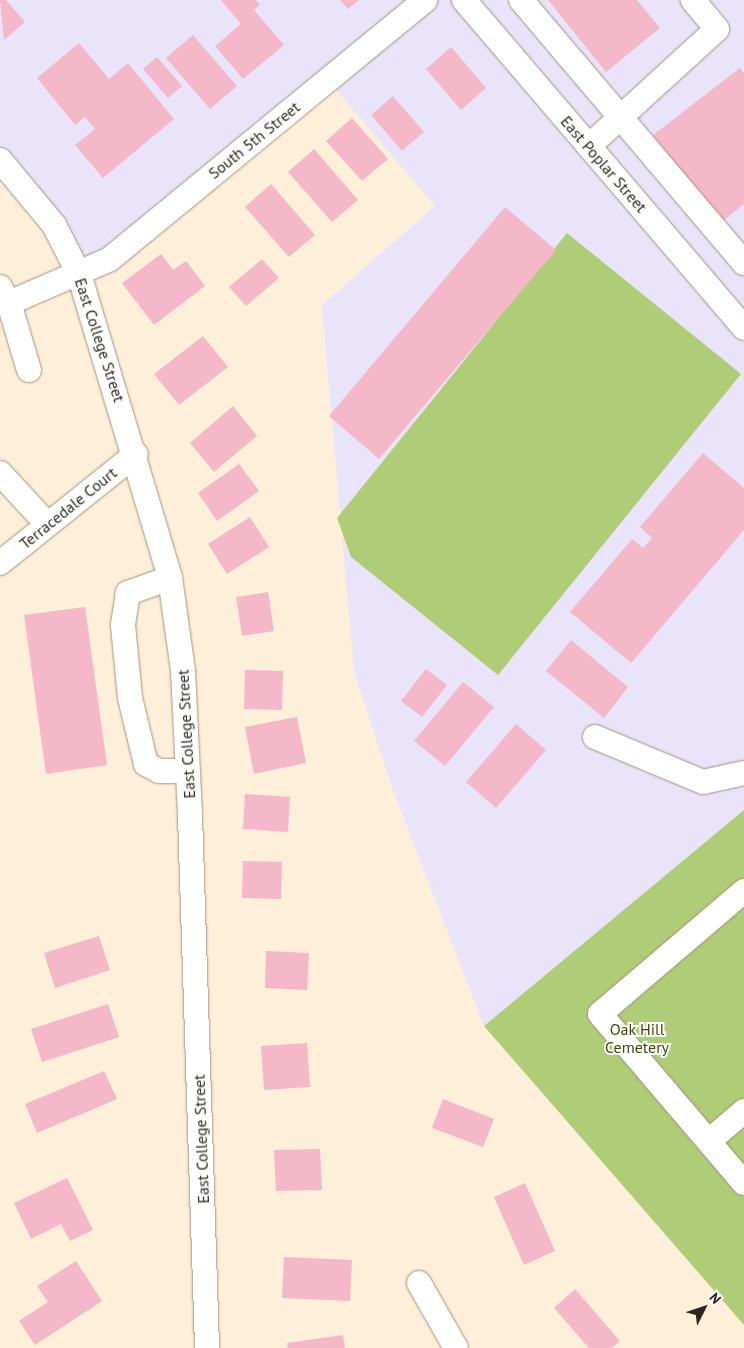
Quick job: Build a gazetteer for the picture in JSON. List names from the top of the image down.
{
  "streets": {
    "street": [
      "South 5th Street",
      "East Poplar Street",
      "East College Street",
      "Terracedale Court"
    ]
  },
  "crossings": [
    ["South 5th Street", "East College Street"],
    ["East College Street", "Terracedale Court"]
  ],
  "parks": ["Oak Hill Cemetery"],
  "north": "top right"
}
